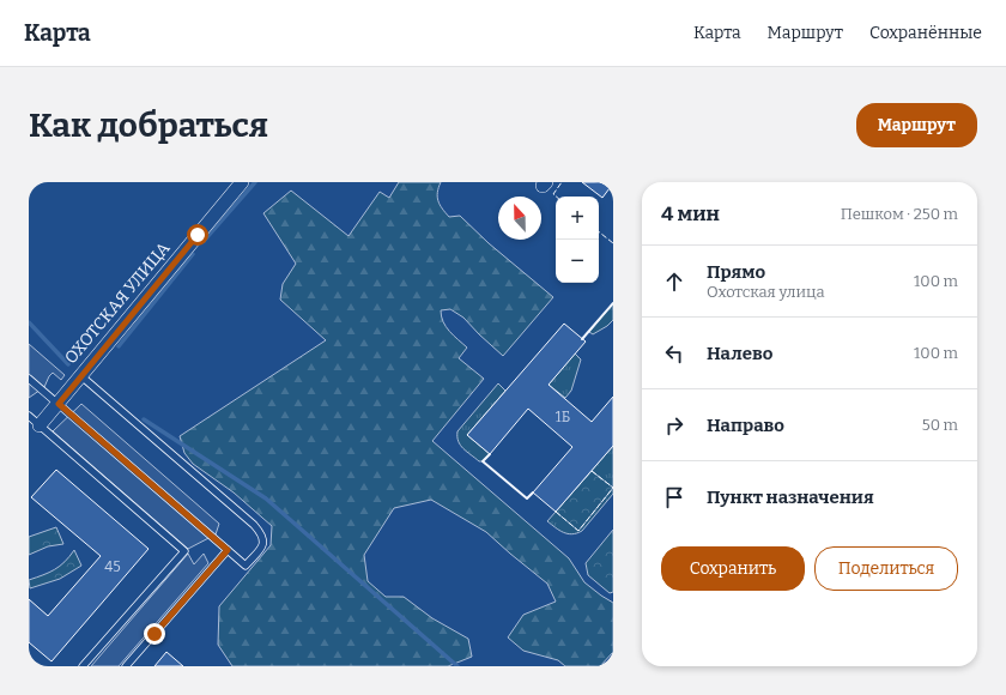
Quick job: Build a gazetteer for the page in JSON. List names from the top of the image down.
{
  "streets": {
    "street": ["ОХОТСКАЯ УЛИЦА"]
  },
  "house_numbers": ["1Б", "45"],
  "north": "top",
  "page": {
    "header": "Карта",
    "nav": ["Карта", "Маршрут", "Сохранённые"],
    "buttons": [
      "Маршрут",
      ["Сохранить", "Поделиться"]
    ],
    "title": "Как добраться",
    "heading": ["4 мин", "Пешком · 250 m"],
    "map_buttons": ["+", "−"],
    "list": [
      ["Прямо", "Охотская улица", "100 m"],
      ["Налево", "100 m"],
      ["Направо", "50 m"],
      "Пункт назначения"
    ]
  }
}
